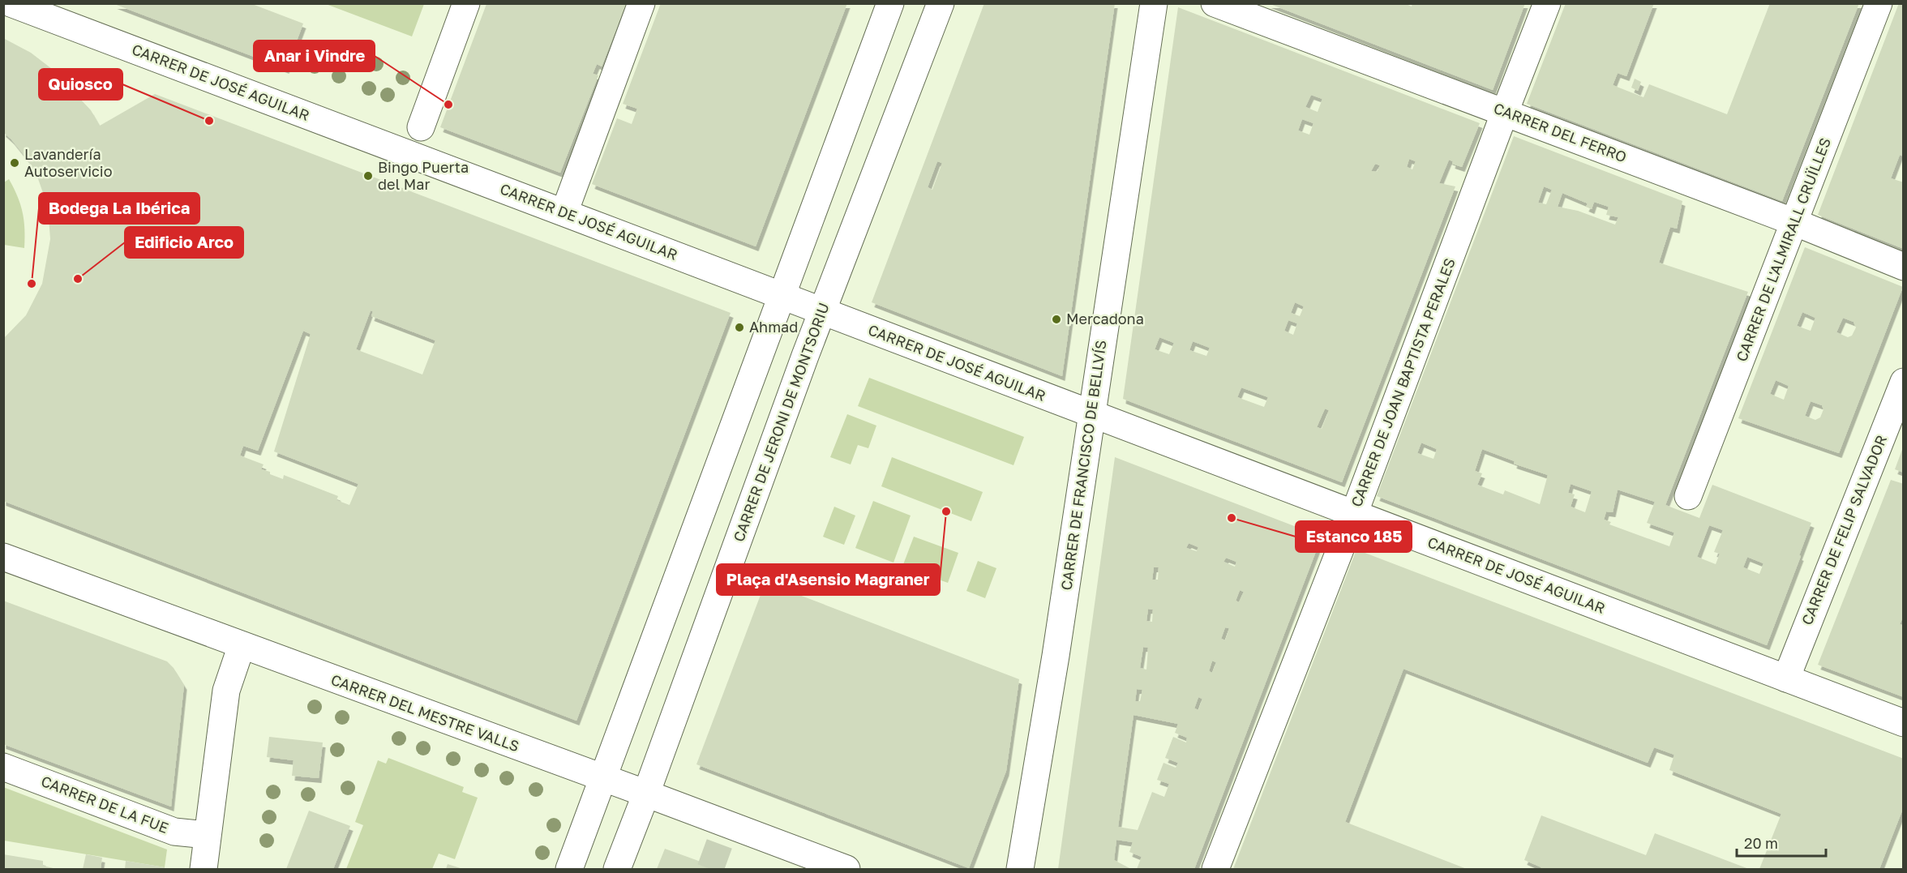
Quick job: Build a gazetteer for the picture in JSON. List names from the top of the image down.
{
  "streets": {
    "street": [
      "CARRER DE JOSÉ AGUILAR",
      "CARRER DEL FERRO",
      "CARRER DE L'ALMIRALL CRUÏLLES",
      "CARRER DE JOAN BAPTISTA PERALES",
      "CARRER DE JERONI DE MONTSORIU",
      "CARRER DE FRANCISCO DE BELLVÍS",
      "CARRER DE FELIP SALVADOR",
      "CARRER DEL MESTRE VALLS",
      "CARRER DE LA FUE"
    ]
  },
  "crossings": [
    ["CARRER DE JOSÉ AGUILAR", "CARRER DE JOAN BAPTISTA PERALES"],
    ["CARRER DE JOSÉ AGUILAR", "CARRER DE JERONI DE MONTSORIU"],
    ["CARRER DE JOSÉ AGUILAR", "CARRER DE FRANCISCO DE BELLVÍS"],
    ["CARRER DE JOSÉ AGUILAR", "CARRER DE FELIP SALVADOR"],
    ["CARRER DEL FERRO", "CARRER DE L'ALMIRALL CRUÏLLES"],
    ["CARRER DEL FERRO", "CARRER DE JOAN BAPTISTA PERALES"],
    ["CARRER DE JERONI DE MONTSORIU", "CARRER DEL MESTRE VALLS"]
  ],
  "places": [
    "Anar i Vindre",
    "Quiosco",
    "Lavandería Autoservicio",
    "Bingo Puerta del Mar",
    "Edificio Arco",
    "Bodega La Ibérica",
    "Mercadona",
    "Ahmad",
    "Plaça d'Asensio Magraner",
    "Estanco 185"
  ],
  "scale_bar": "20 m"
}
